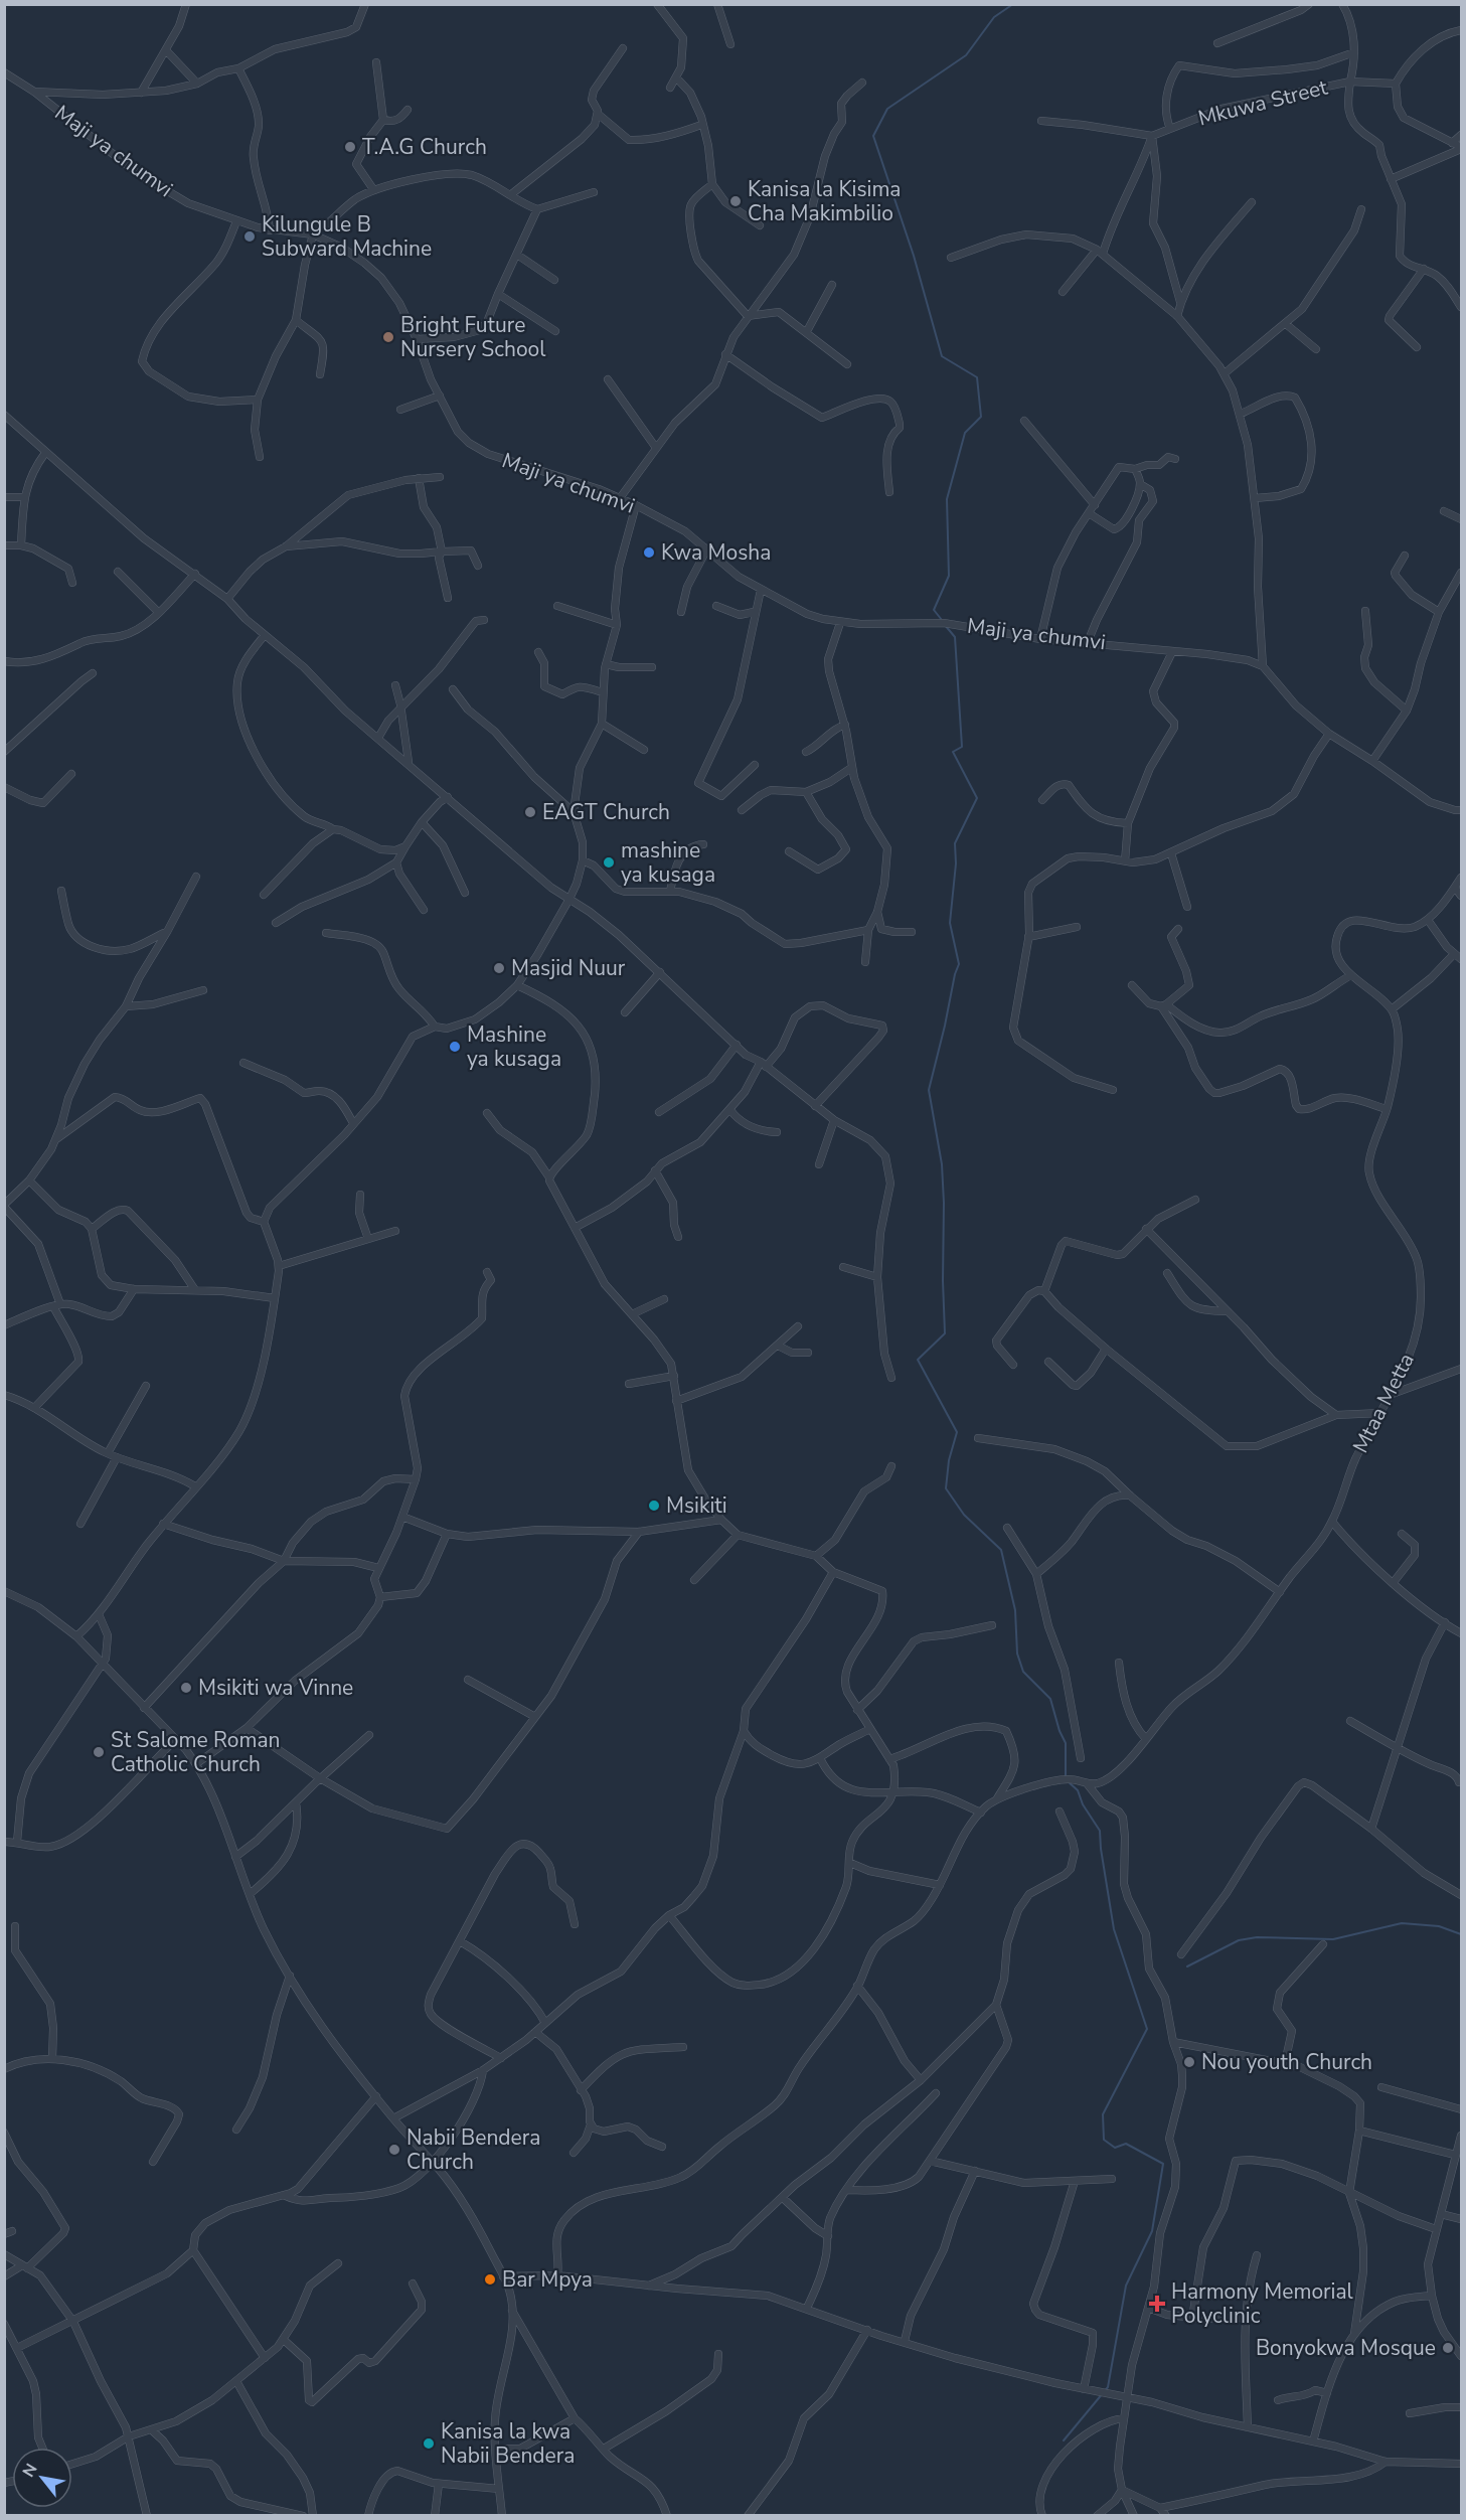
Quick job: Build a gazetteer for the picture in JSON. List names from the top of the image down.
{
  "streets": {
    "street": ["Mkuwa Street", "Maji ya chumvi", "Mtaa Metta"]
  },
  "places": {
    "other": [
      "T.A.G Church",
      "Kanisa la Kisima Cha Makimbilio",
      "Kilungule B Subward Machine",
      "Bright Future Nursery School",
      "Kwa Mosha",
      "EAGT Church",
      "mashine ya kusaga",
      "Masjid Nuur",
      "Mashine ya kusaga",
      "Msikiti",
      "Msikiti wa Vinne",
      "St Salome Roman Catholic Church",
      "Nou youth Church",
      "Nabii Bendera Church",
      "Bar Mpya",
      "Bonyokwa Mosque",
      "Kanisa la kwa Nabii Bendera"
    ],
    "health": ["Harmony Memorial Polyclinic"]
  },
  "north": "top left"
}
